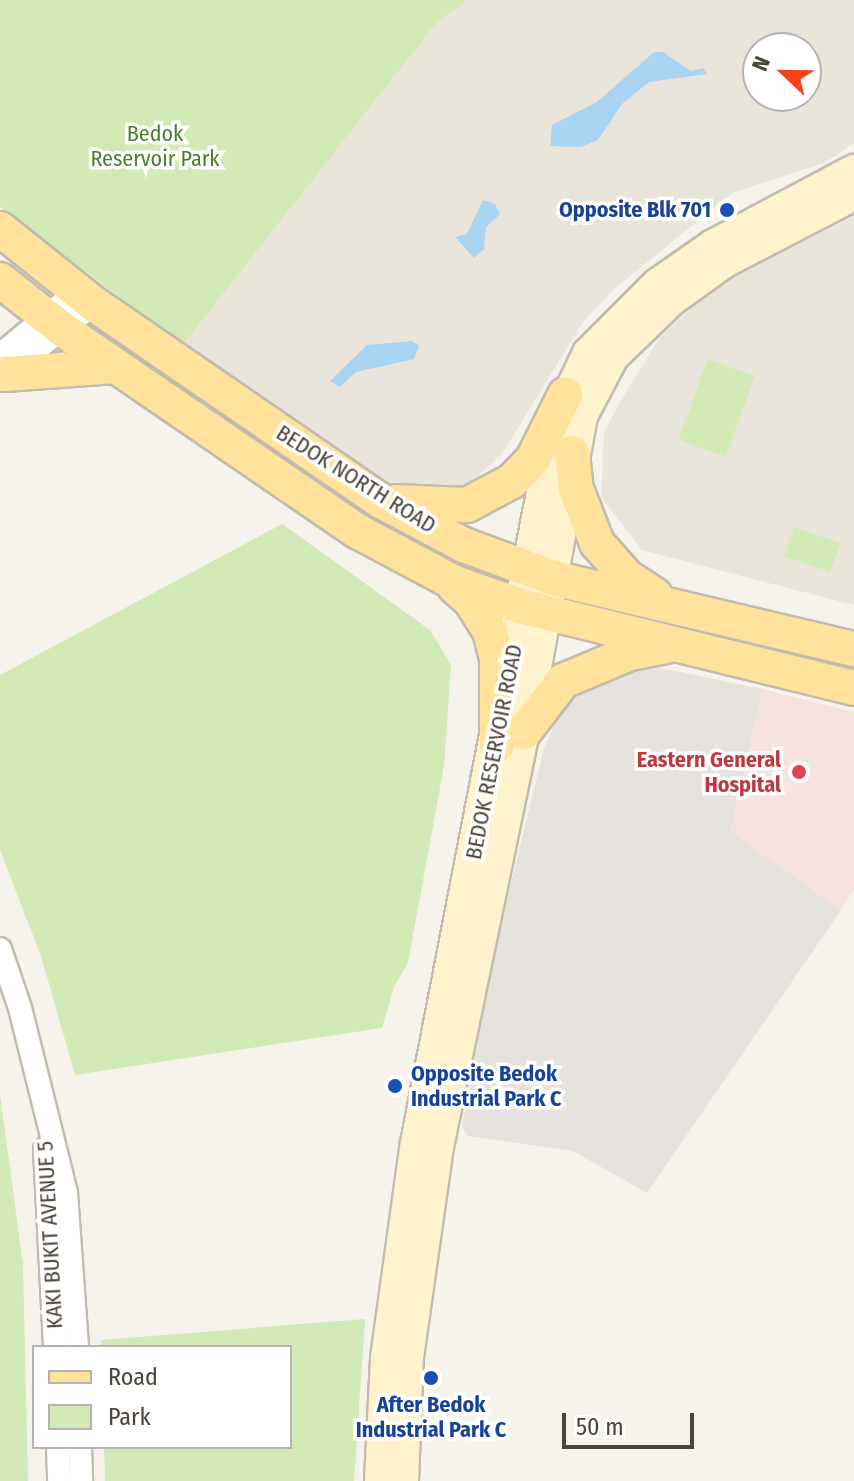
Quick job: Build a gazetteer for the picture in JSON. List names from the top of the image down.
{
  "streets": {
    "main road": ["BEDOK NORTH ROAD", "BEDOK RESERVOIR ROAD"],
    "street": ["KAKI BUKIT AVENUE 5"]
  },
  "crossings": [
    ["BEDOK NORTH ROAD", "BEDOK RESERVOIR ROAD"]
  ],
  "parks": ["Bedok Reservoir Park"],
  "places": [
    "Opposite Blk 701",
    "Eastern General Hospital",
    "Opposite Bedok Industrial Park C",
    "After Bedok Industrial Park C"
  ],
  "legend": ["Road", "Park"],
  "scale_bar": "50 m",
  "north": "left"
}
